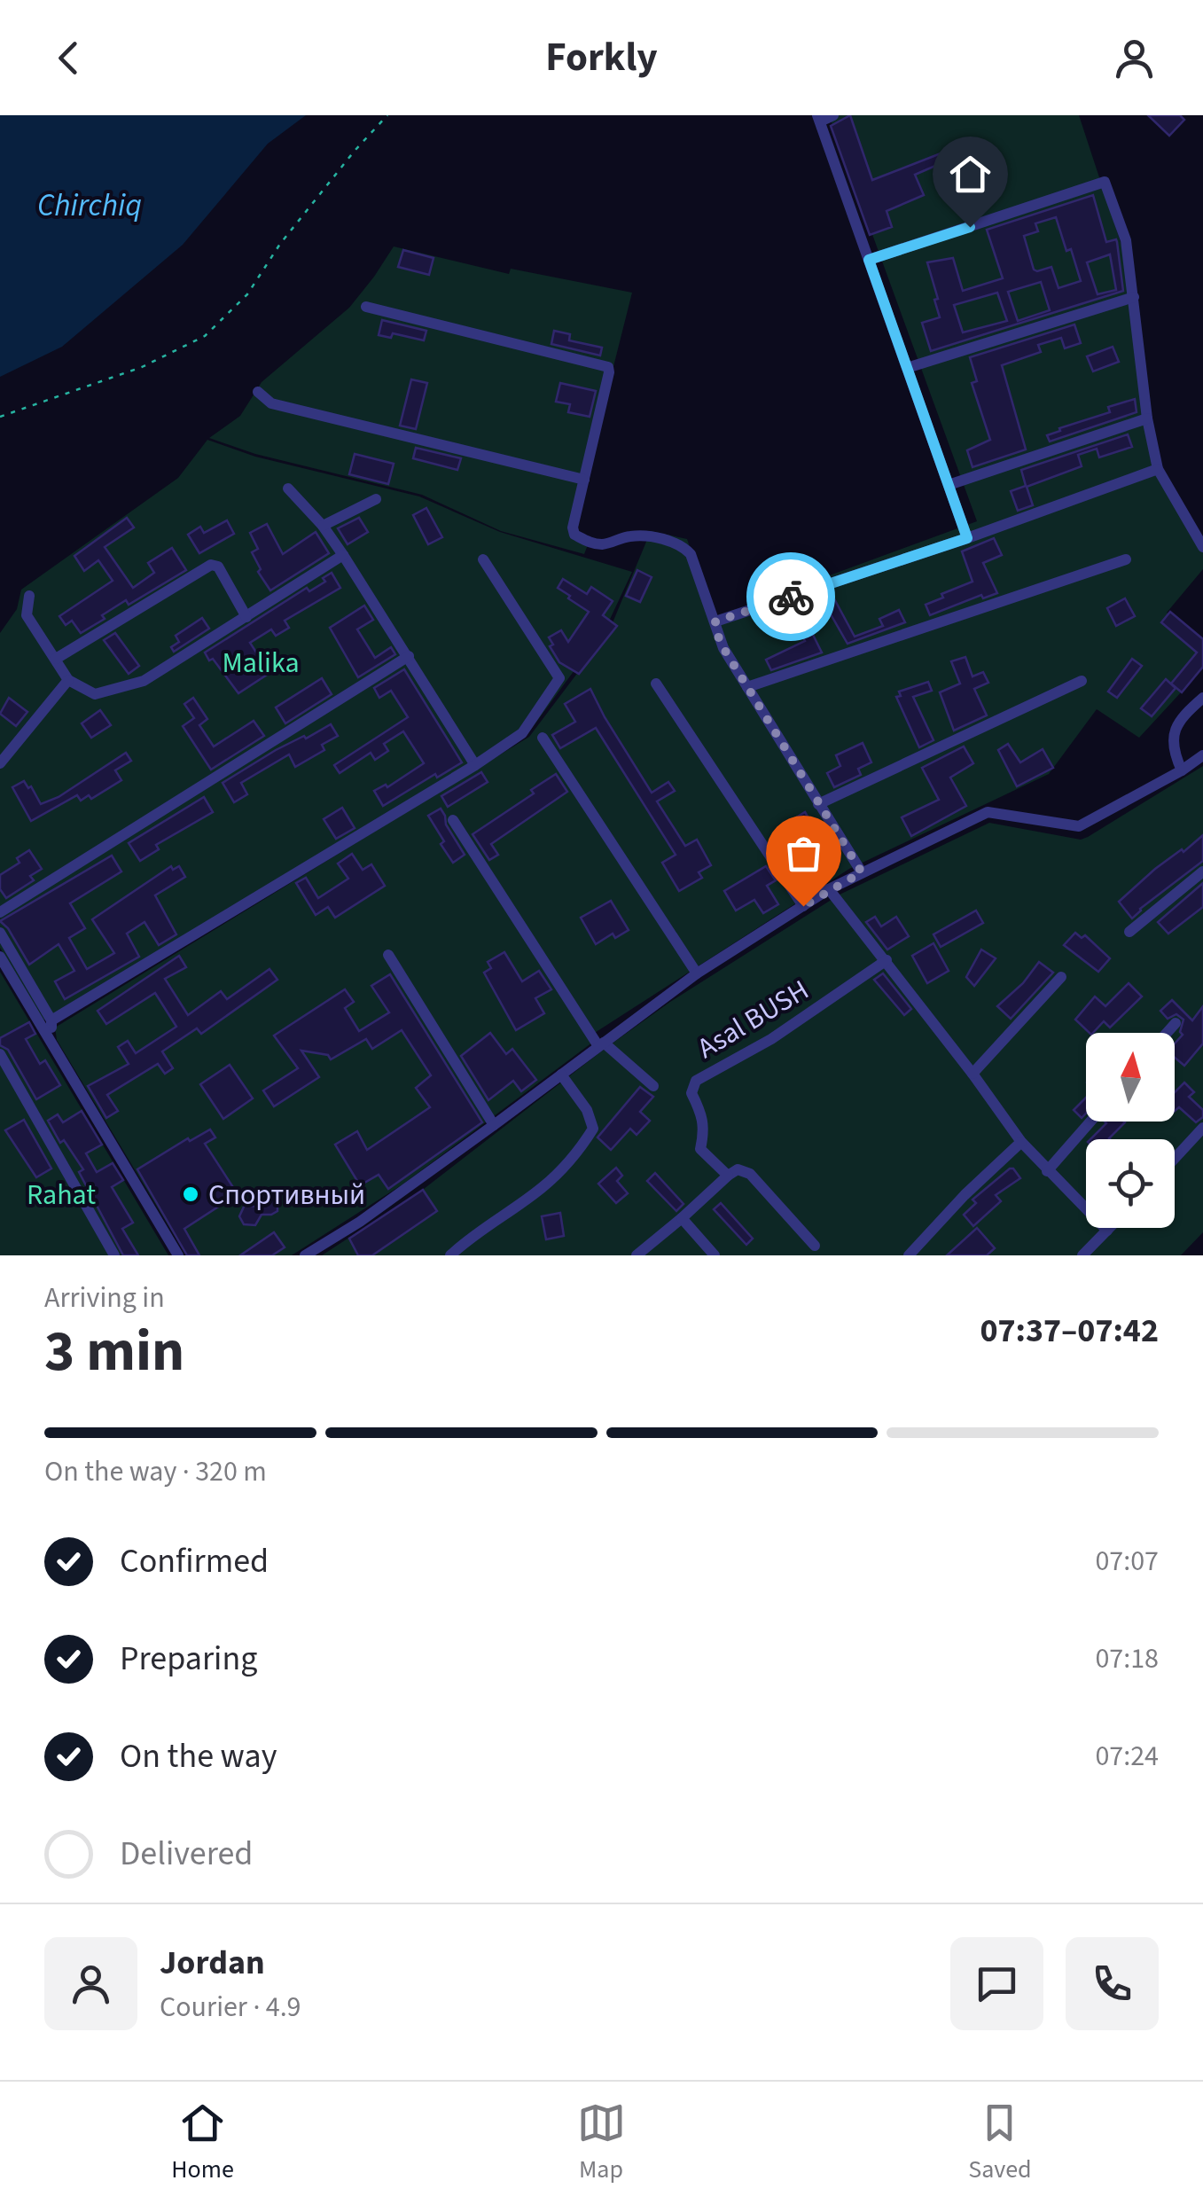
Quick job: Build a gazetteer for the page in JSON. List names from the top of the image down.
{
  "streets": {
    "street": ["Asal BUSH"]
  },
  "water": ["Chirchiq"],
  "parks": ["Malika", "Rahat"],
  "places": ["Спортивный"],
  "north": "top",
  "page": {
    "header": "Forkly",
    "heading": ["3 min", "Arriving in", "07:37–07:42"],
    "panel": ["Jordan", "Courier · 4.9"],
    "bar": "On the way · 320 m",
    "list": [
      ["Confirmed", "07:07"],
      ["Preparing", "07:18"],
      ["On the way", "07:24"],
      "Delivered"
    ],
    "tabs": ["Home", "Map", "Saved"]
  }
}
